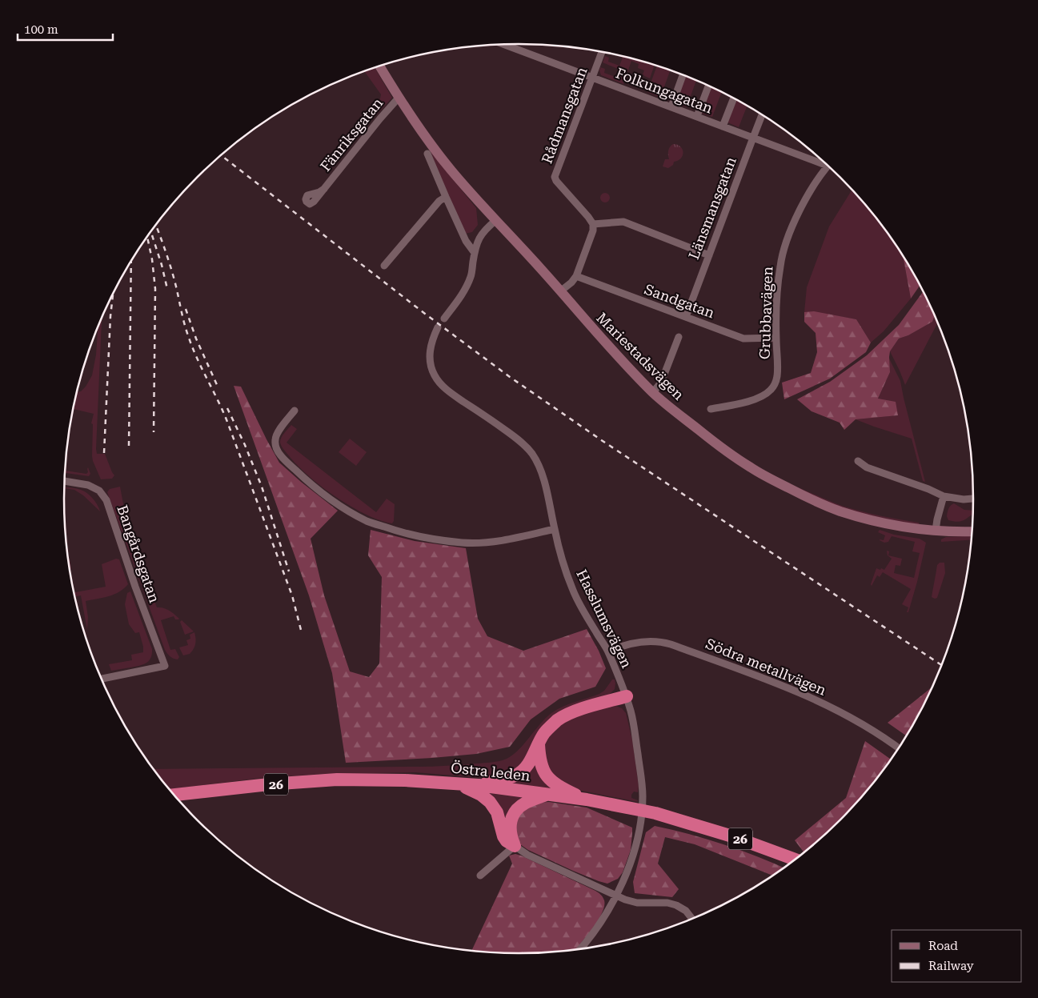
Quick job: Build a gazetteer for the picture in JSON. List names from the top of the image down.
{
  "streets": {
    "highway": ["Östra leden", "26"],
    "street": [
      "Folkungagatan",
      "Rådmansgatan",
      "Fänriksgatan",
      "Länsmansgatan",
      "Sandgatan",
      "Grubbavägen",
      "Mariestadsvägen",
      "Bangårdsgatan",
      "Hasslumsvägen",
      "Södra metallvägen"
    ]
  },
  "crossings": [
    ["Folkungagatan", "Rådmansgatan"],
    ["Folkungagatan", "Länsmansgatan"],
    ["Fänriksgatan", "Mariestadsvägen"],
    ["Länsmansgatan", "Sandgatan"],
    ["Sandgatan", "Grubbavägen"],
    ["Hasslumsvägen", "Södra metallvägen"]
  ],
  "legend": ["Road", "Railway"],
  "scale_bar": "100 m"
}
